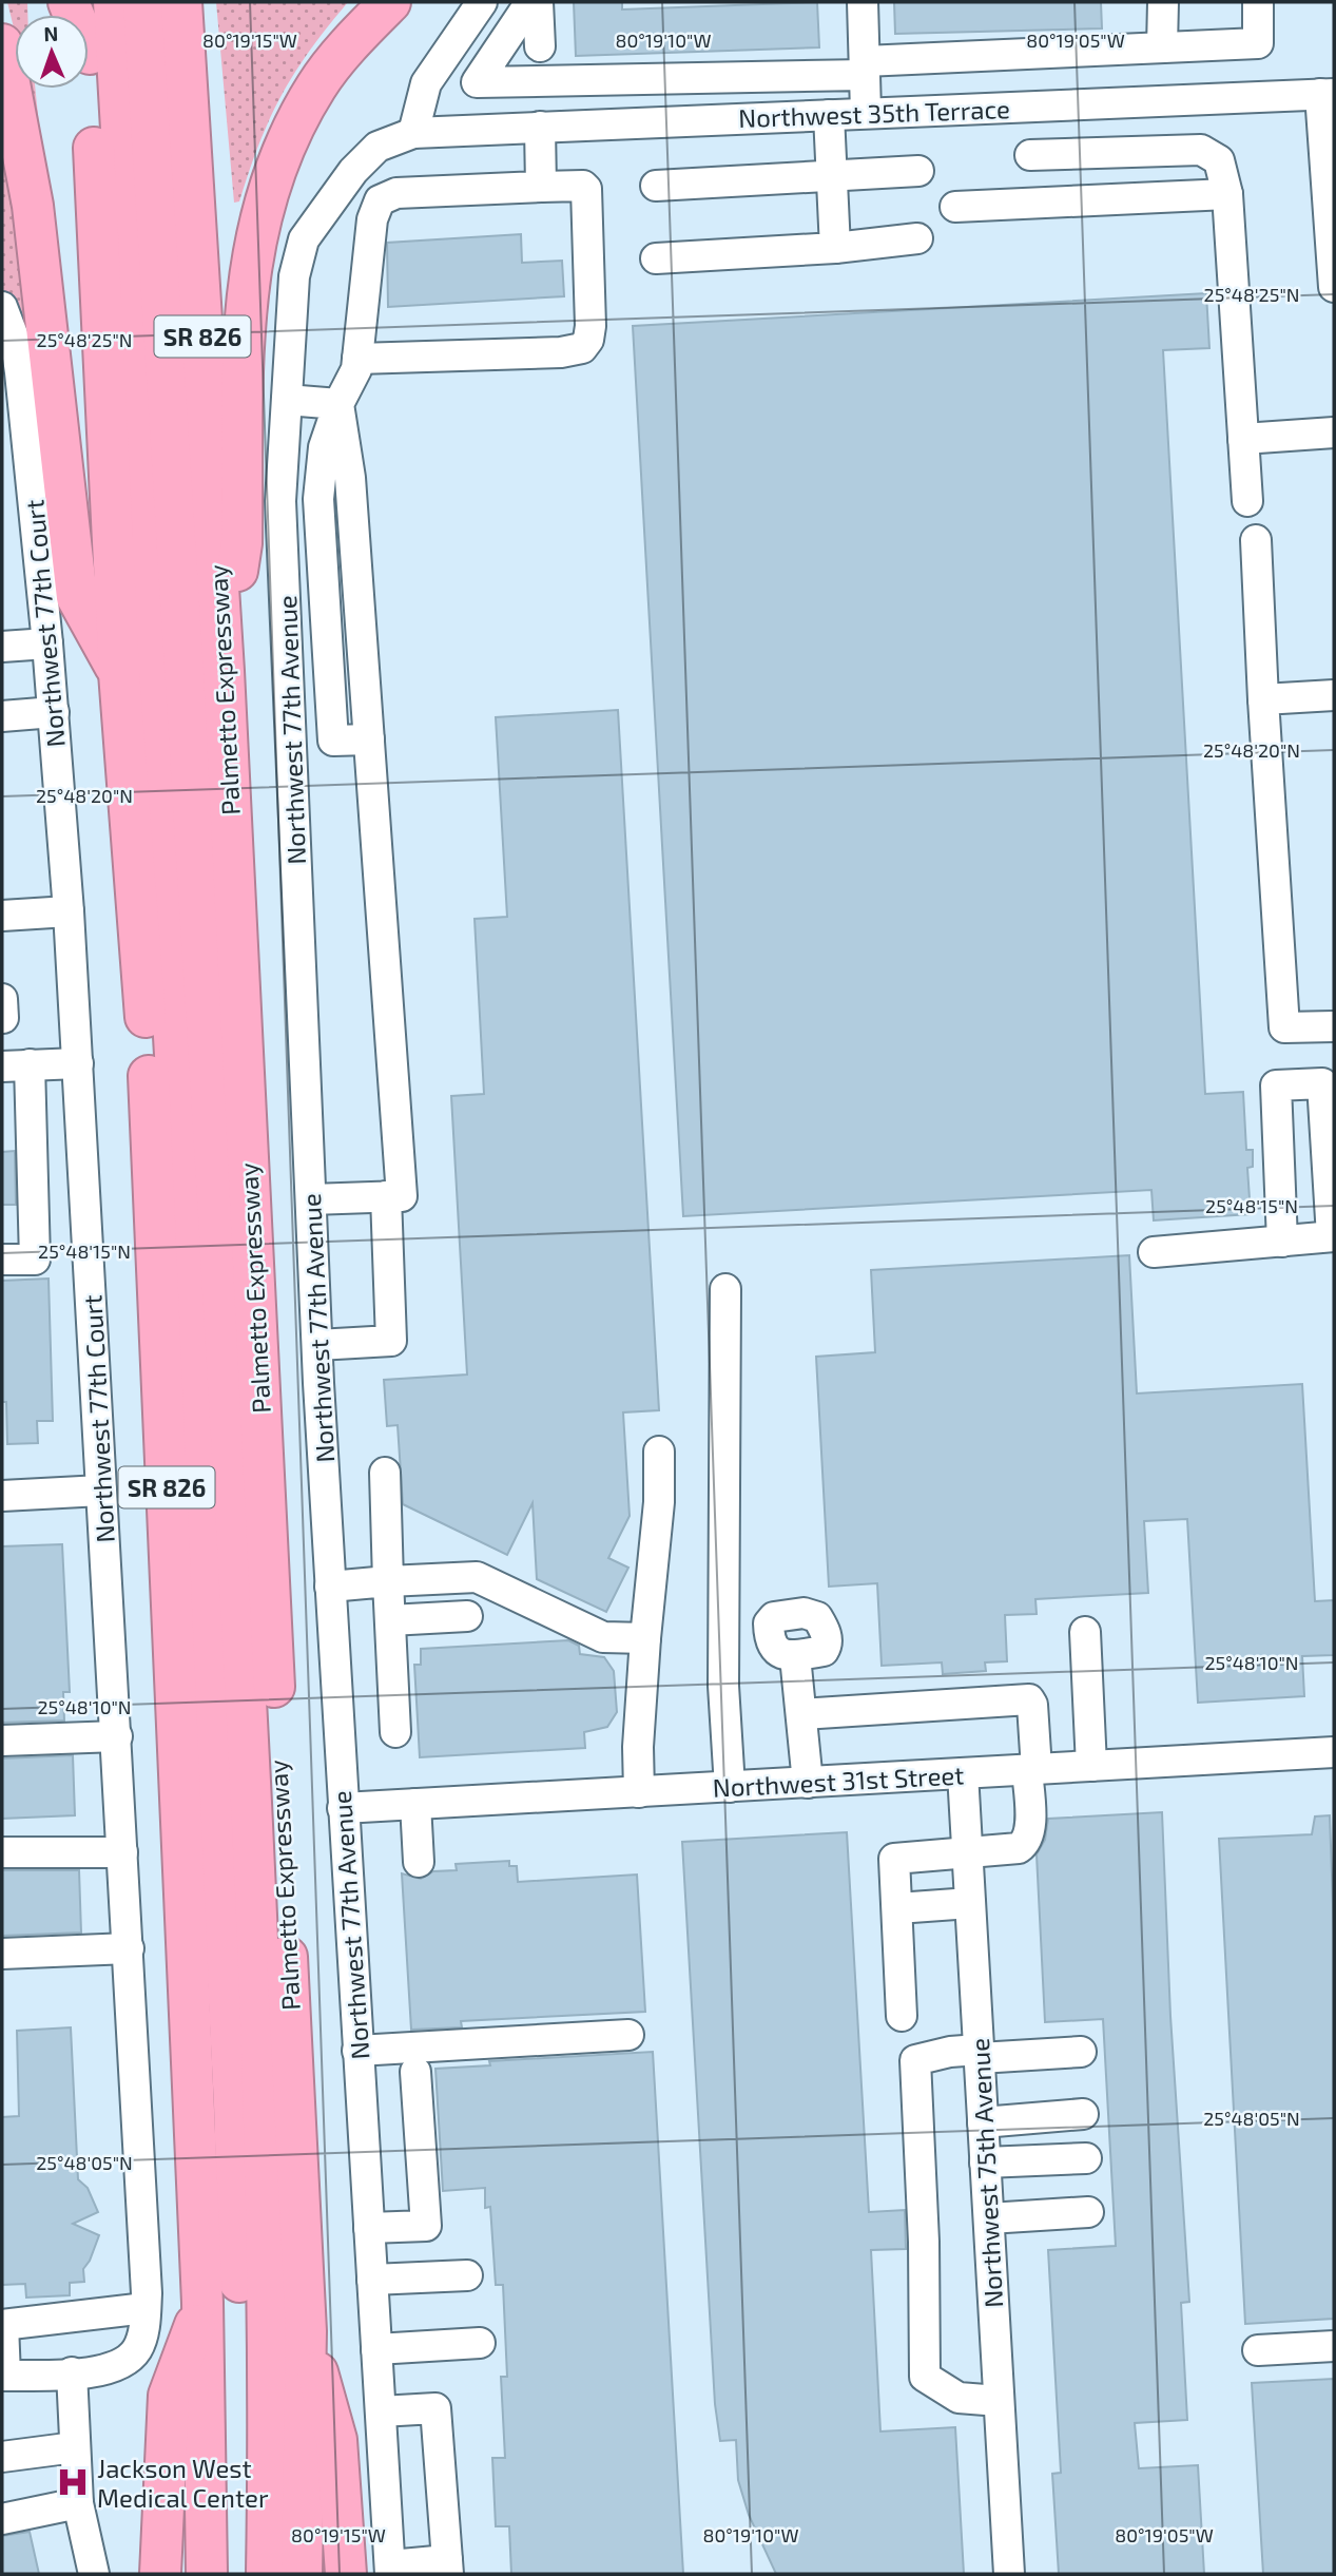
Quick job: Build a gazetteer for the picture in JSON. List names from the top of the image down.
{
  "streets": {
    "highway": ["SR 826", "Palmetto Expressway"],
    "street": [
      "Northwest 35th Terrace",
      "Northwest 77th Court",
      "Northwest 77th Avenue",
      "Northwest 31st Street",
      "Northwest 75th Avenue"
    ]
  },
  "crossings": [
    ["Northwest 35th Terrace", "Northwest 77th Avenue"],
    ["Northwest 77th Avenue", "Northwest 31st Street"],
    ["Northwest 31st Street", "Northwest 75th Avenue"]
  ],
  "places": {
    "hospital": ["Jackson West Medical Center"]
  },
  "north": "top",
  "coordinates": [
    "80°19'15\"W",
    "80°19'10\"W",
    "80°19'05\"W",
    "25°48'25\"N",
    "25°48'20\"N",
    "25°48'15\"N",
    "25°48'10\"N",
    "25°48'05\"N"
  ]
}
